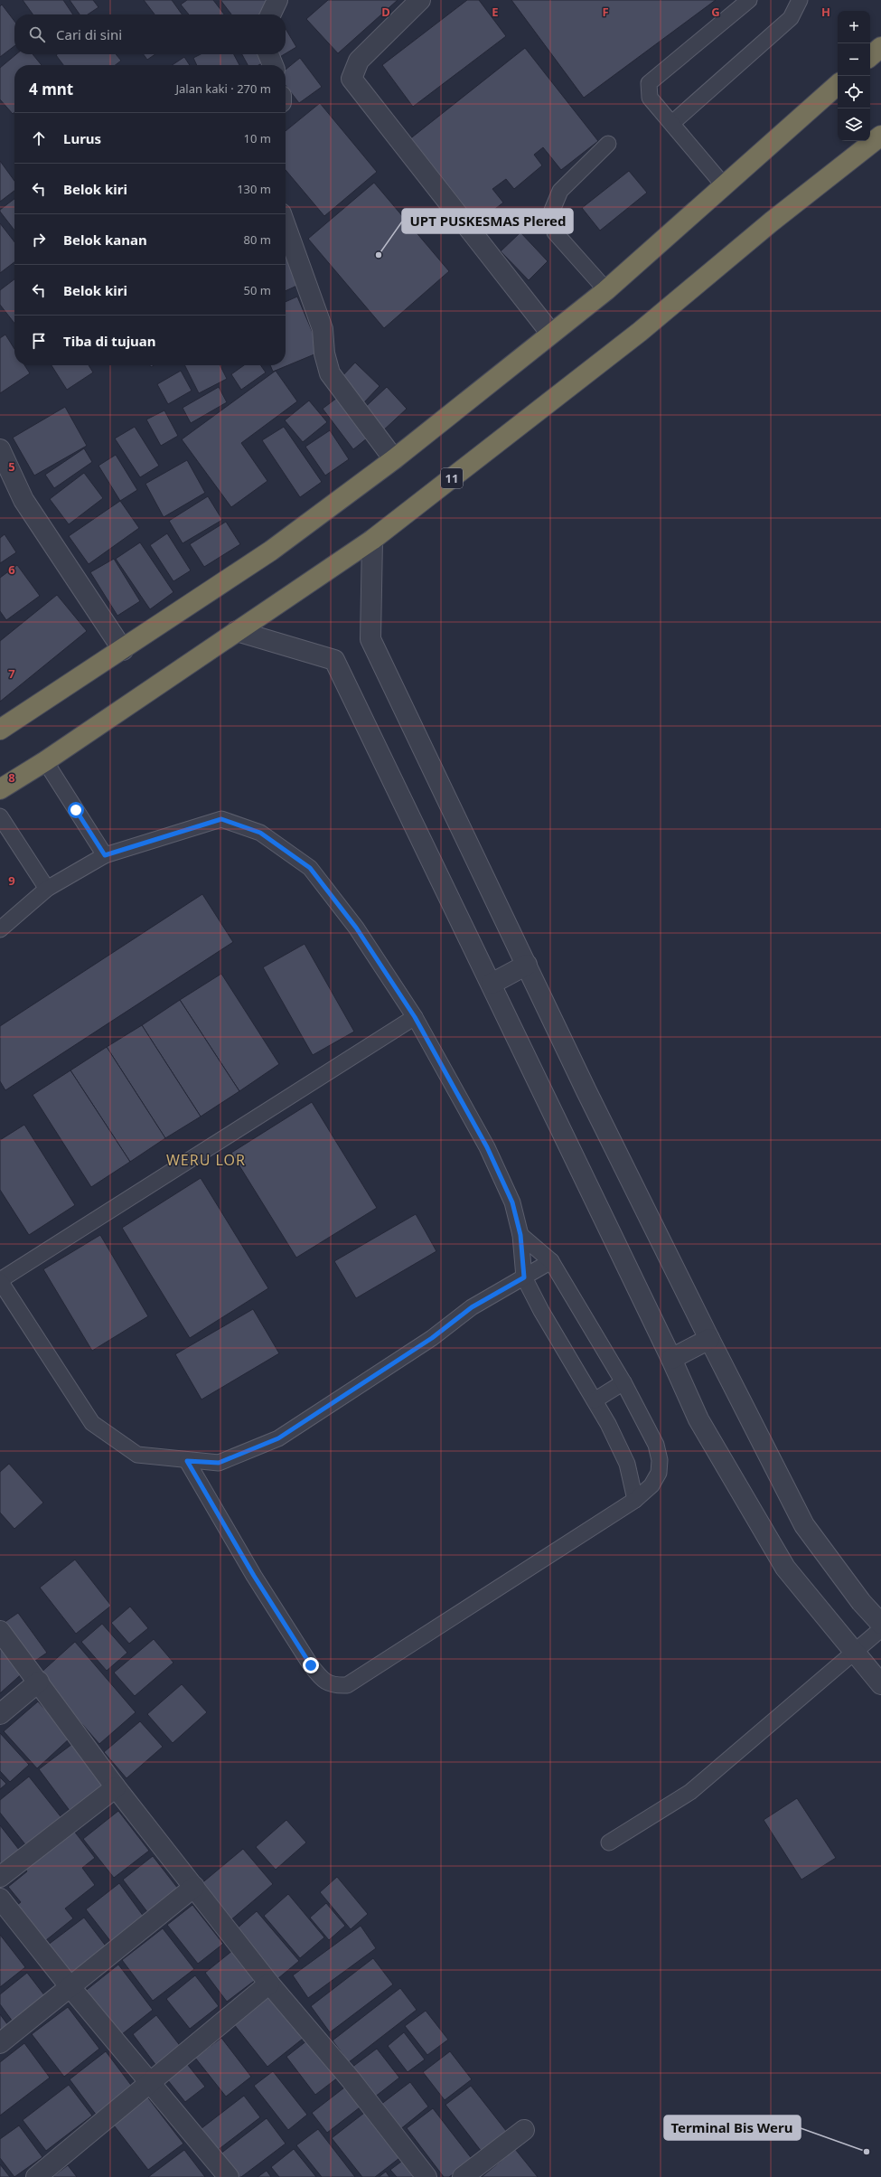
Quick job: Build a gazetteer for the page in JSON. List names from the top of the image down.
{
  "streets": {
    "highway": ["11"]
  },
  "districts": ["WERU LOR"],
  "places": ["UPT PUSKESMAS Plered", "Terminal Bis Weru"],
  "page": {
    "map_buttons": ["+", "−"],
    "search": "Cari di sini",
    "heading": ["4 mnt", "Jalan kaki · 270 m"],
    "list": [
      ["Lurus", "10 m"],
      ["Belok kiri", "130 m"],
      ["Belok kanan", "80 m"],
      ["Belok kiri", "50 m"],
      "Tiba di tujuan"
    ]
  },
  "grid": {
    "columns": [
      "D",
      "E",
      "F",
      "G",
      "H"
    ],
    "rows": [
      "5",
      "6",
      "7",
      "8",
      "9"
    ]
  }
}
